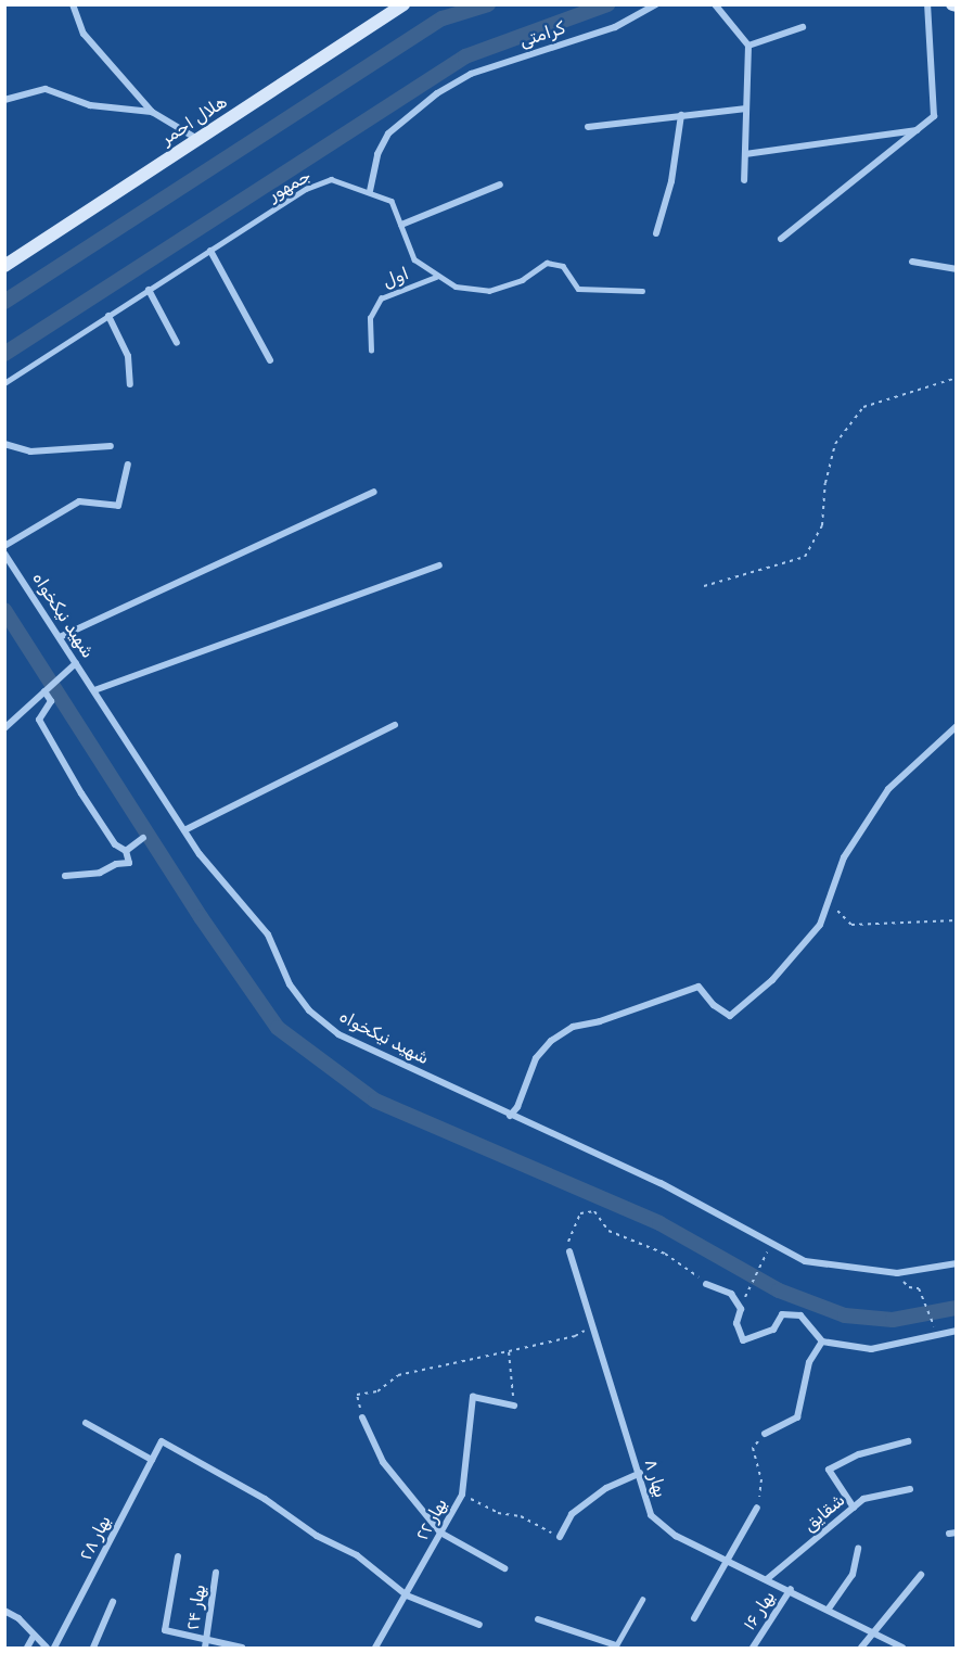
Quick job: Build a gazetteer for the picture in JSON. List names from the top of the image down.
{
  "streets": {
    "main road": ["هلال احمر"],
    "street": [
      "کرامتی",
      "شهید نیکخواه",
      "بهار ۸",
      "شقایق",
      "بهار ۲۲",
      "بهار ۲۸",
      "بهار ۲۴",
      "بهار ۱۶"
    ],
    "lane": ["جمهور", "اول"]
  },
  "crossings": [
    ["کرامتی", "جمهور"],
    ["جمهور", "اول"],
    ["بهار ۸", "شقایق"],
    ["بهار ۸", "بهار ۱۶"],
    ["بهار ۲۲", "بهار ۲۸"]
  ]
}
